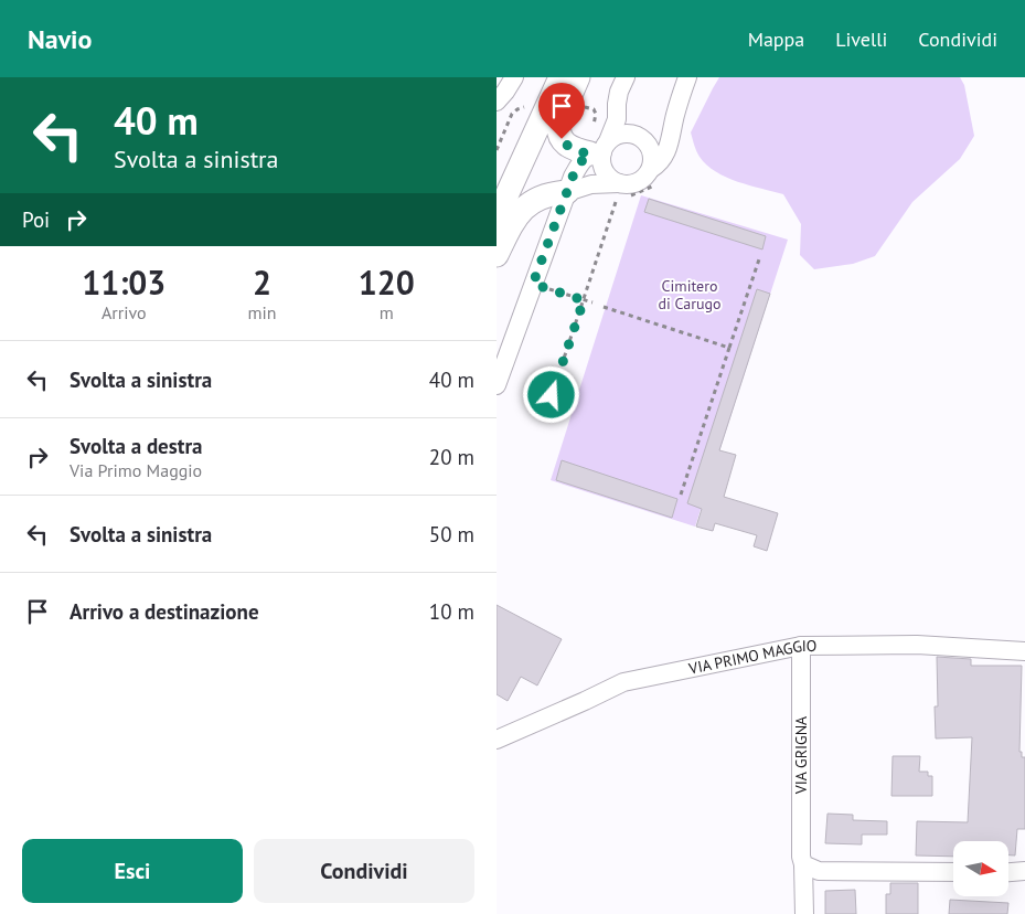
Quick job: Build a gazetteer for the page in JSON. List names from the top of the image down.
{
  "streets": {
    "street": ["VIA PRIMO MAGGIO", "VIA GRIGNA"]
  },
  "crossings": [
    ["VIA PRIMO MAGGIO", "VIA GRIGNA"]
  ],
  "parks": ["Cimitero di Carugo"],
  "north": "right",
  "page": {
    "header": "Navio",
    "nav": ["Mappa", "Livelli", "Condividi"],
    "turn": ["40 m", "Svolta a sinistra"],
    "then": "Poi",
    "eta": [
      "11:03",
      "Arrivo",
      "2",
      "min",
      "120",
      "m"
    ],
    "list": [
      {
        "name": "Svolta a sinistra",
        "value": "40 m"
      },
      {
        "name": "Svolta a destra",
        "note": "Via Primo Maggio",
        "value": "20 m"
      },
      {
        "name": "Svolta a sinistra",
        "value": "50 m"
      },
      {
        "name": "Arrivo a destinazione",
        "value": "10 m"
      }
    ],
    "buttons": ["Esci", "Condividi"]
  }
}
